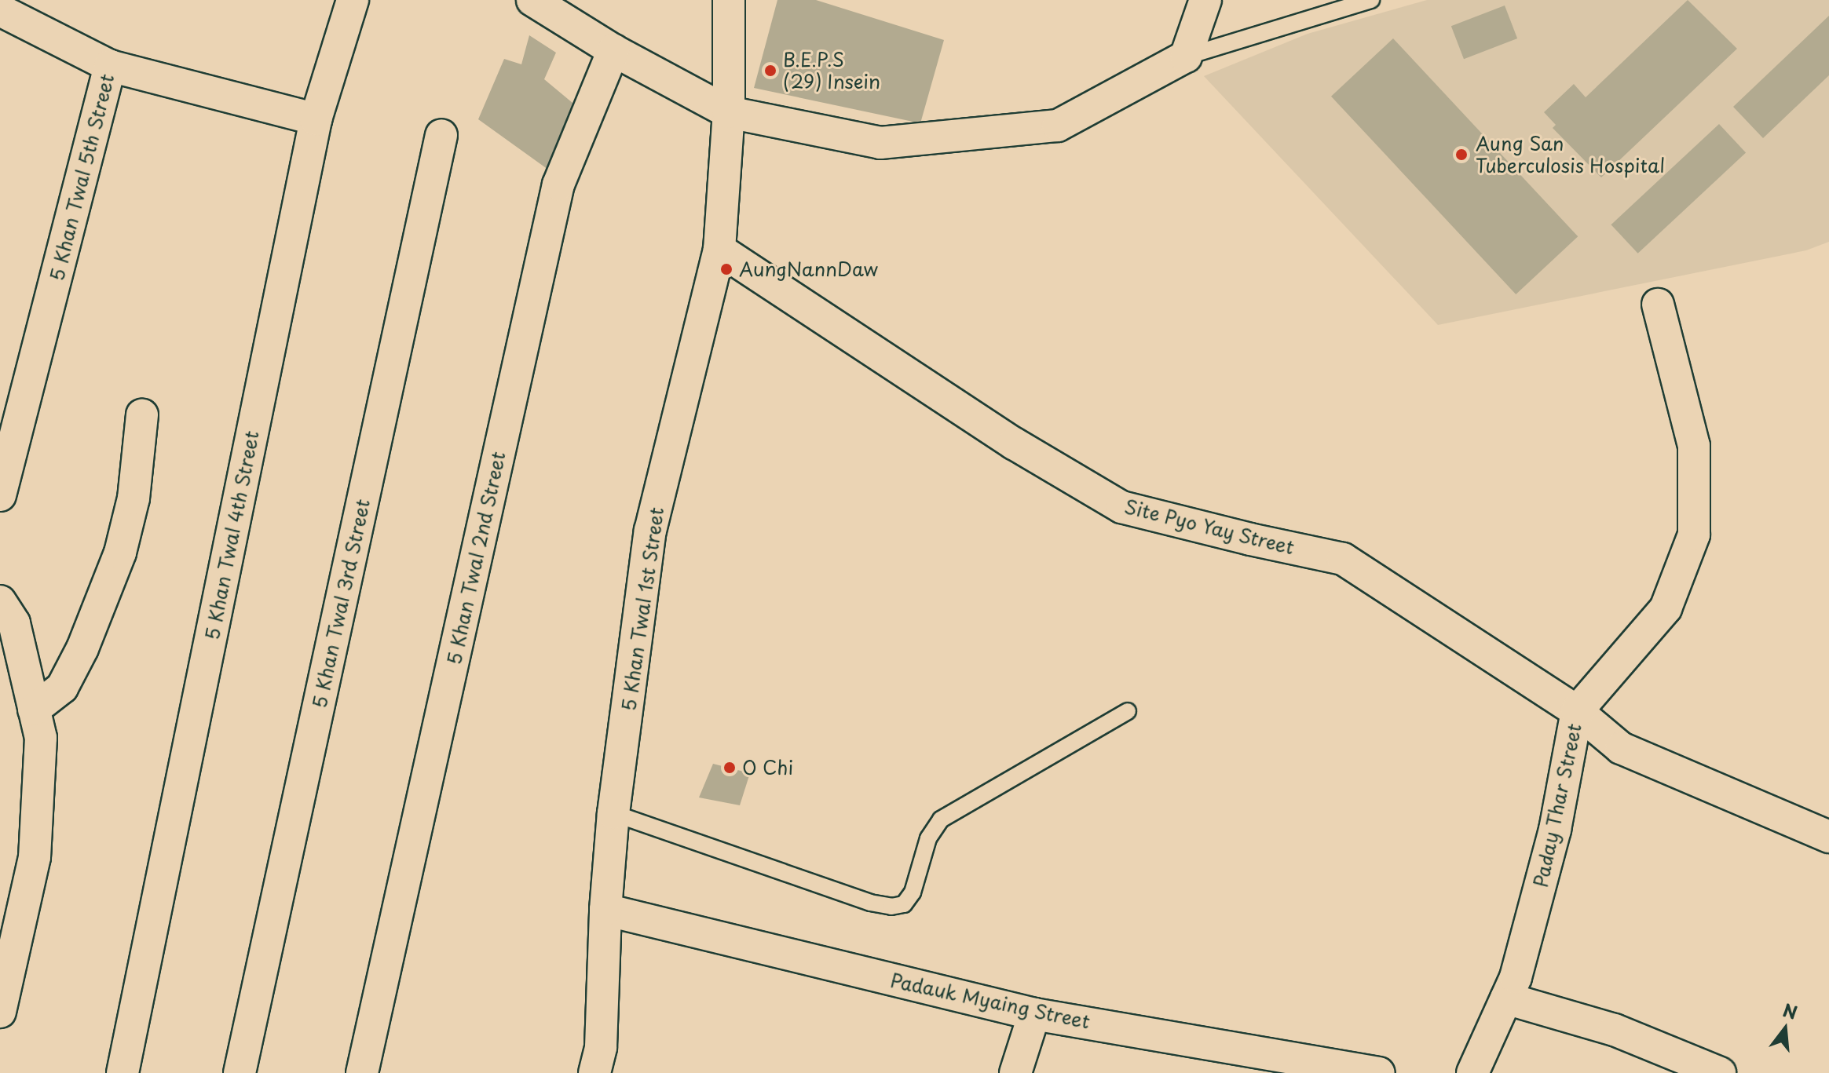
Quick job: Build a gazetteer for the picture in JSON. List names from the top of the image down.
{
  "streets": {
    "street": [
      "5 Khan Twal 5th Street",
      "Site Pyo Yay Street",
      "5 Khan Twal 4th Street",
      "5 Khan Twal 2nd Street",
      "5 Khan Twal 3rd Street",
      "5 Khan Twal 1st Street",
      "Paday Thar Street",
      "Padauk Myaing Street"
    ]
  },
  "crossings": [
    ["5 Khan Twal 5th Street", "5 Khan Twal 4th Street"],
    ["Site Pyo Yay Street", "5 Khan Twal 1st Street"],
    ["Site Pyo Yay Street", "Paday Thar Street"],
    ["5 Khan Twal 1st Street", "Padauk Myaing Street"]
  ],
  "places": [
    "B.E.P.S (29) Insein",
    "Aung San Tuberculosis Hospital",
    "AungNannDaw",
    "O Chi"
  ],
  "north": "top"
}
